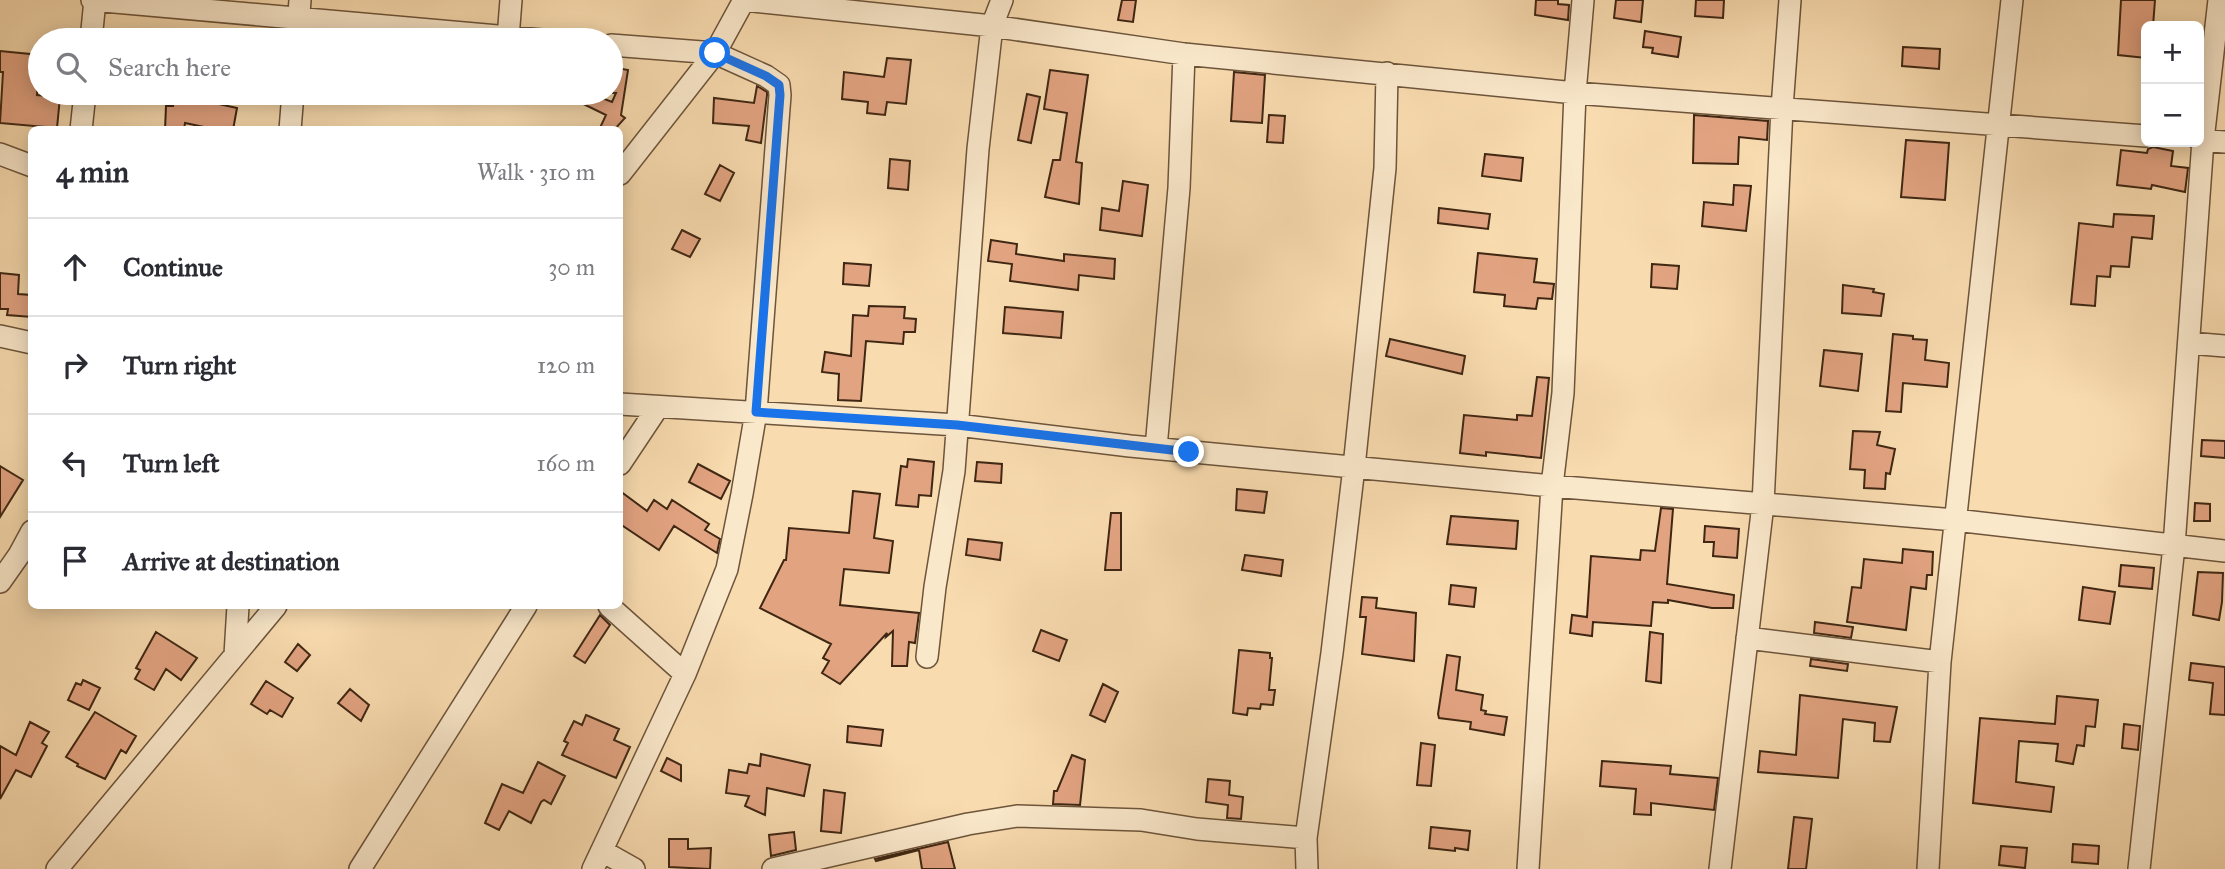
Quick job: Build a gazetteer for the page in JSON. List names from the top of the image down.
{
  "page": {
    "map_buttons": ["+", "−"],
    "search": "Search here",
    "heading": ["4 min", "Walk · 310 m"],
    "list": [
      ["Continue", "30 m"],
      ["Turn right", "120 m"],
      ["Turn left", "160 m"],
      "Arrive at destination"
    ]
  }
}
